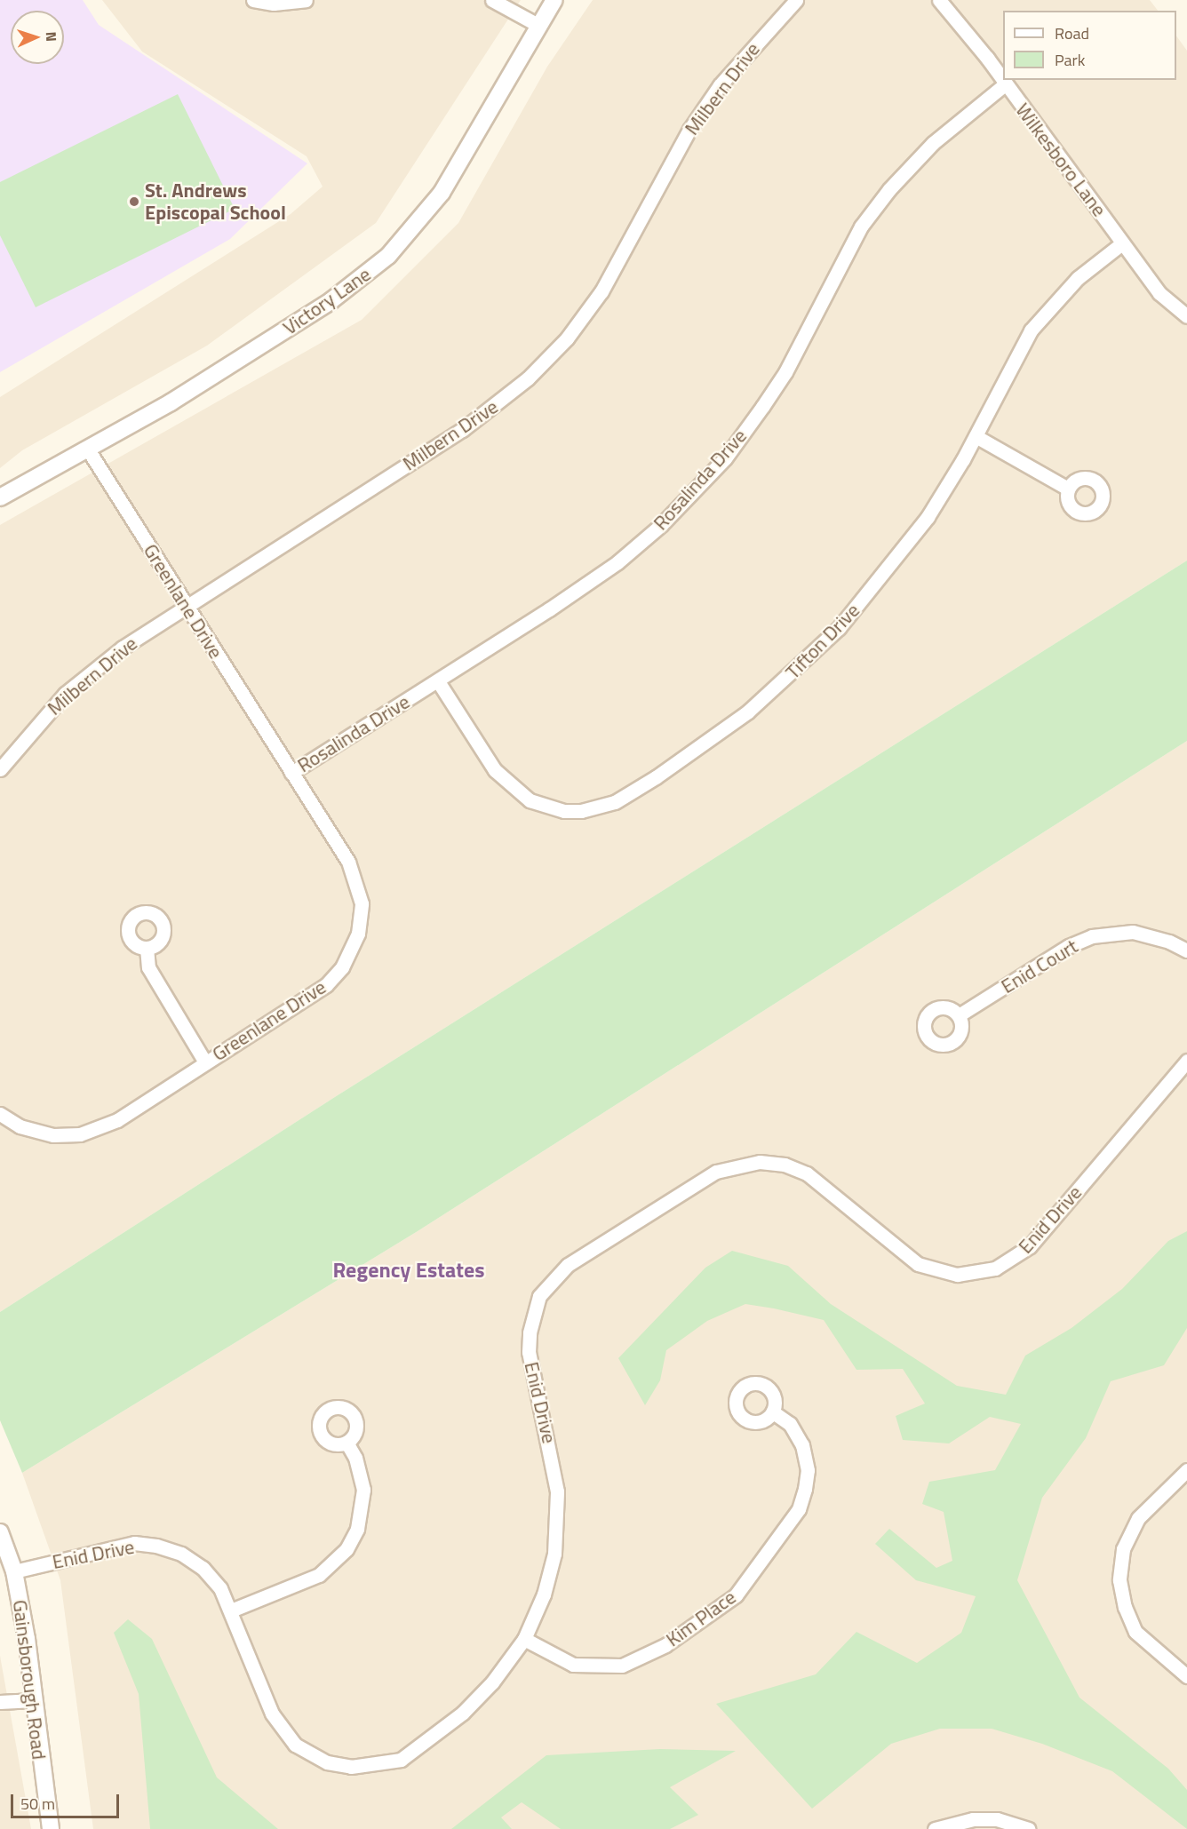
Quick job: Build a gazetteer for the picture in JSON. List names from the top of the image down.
{
  "streets": {
    "street": [
      "Milbern Drive",
      "Wilkesboro Lane",
      "Victory Lane",
      "Rosalinda Drive",
      "Greenlane Drive",
      "Tifton Drive",
      "Enid Court",
      "Enid Drive",
      "Kim Place",
      "Gainsborough Road"
    ]
  },
  "crossings": [
    ["Milbern Drive", "Greenlane Drive"],
    ["Wilkesboro Lane", "Rosalinda Drive"],
    ["Wilkesboro Lane", "Tifton Drive"],
    ["Victory Lane", "Greenlane Drive"],
    ["Rosalinda Drive", "Greenlane Drive"],
    ["Rosalinda Drive", "Tifton Drive"],
    ["Enid Drive", "Kim Place"],
    ["Enid Drive", "Gainsborough Road"]
  ],
  "districts": ["Regency Estates"],
  "places": ["St. Andrews Episcopal School"],
  "legend": ["Road", "Park"],
  "scale_bar": "50 m",
  "north": "right"
}
